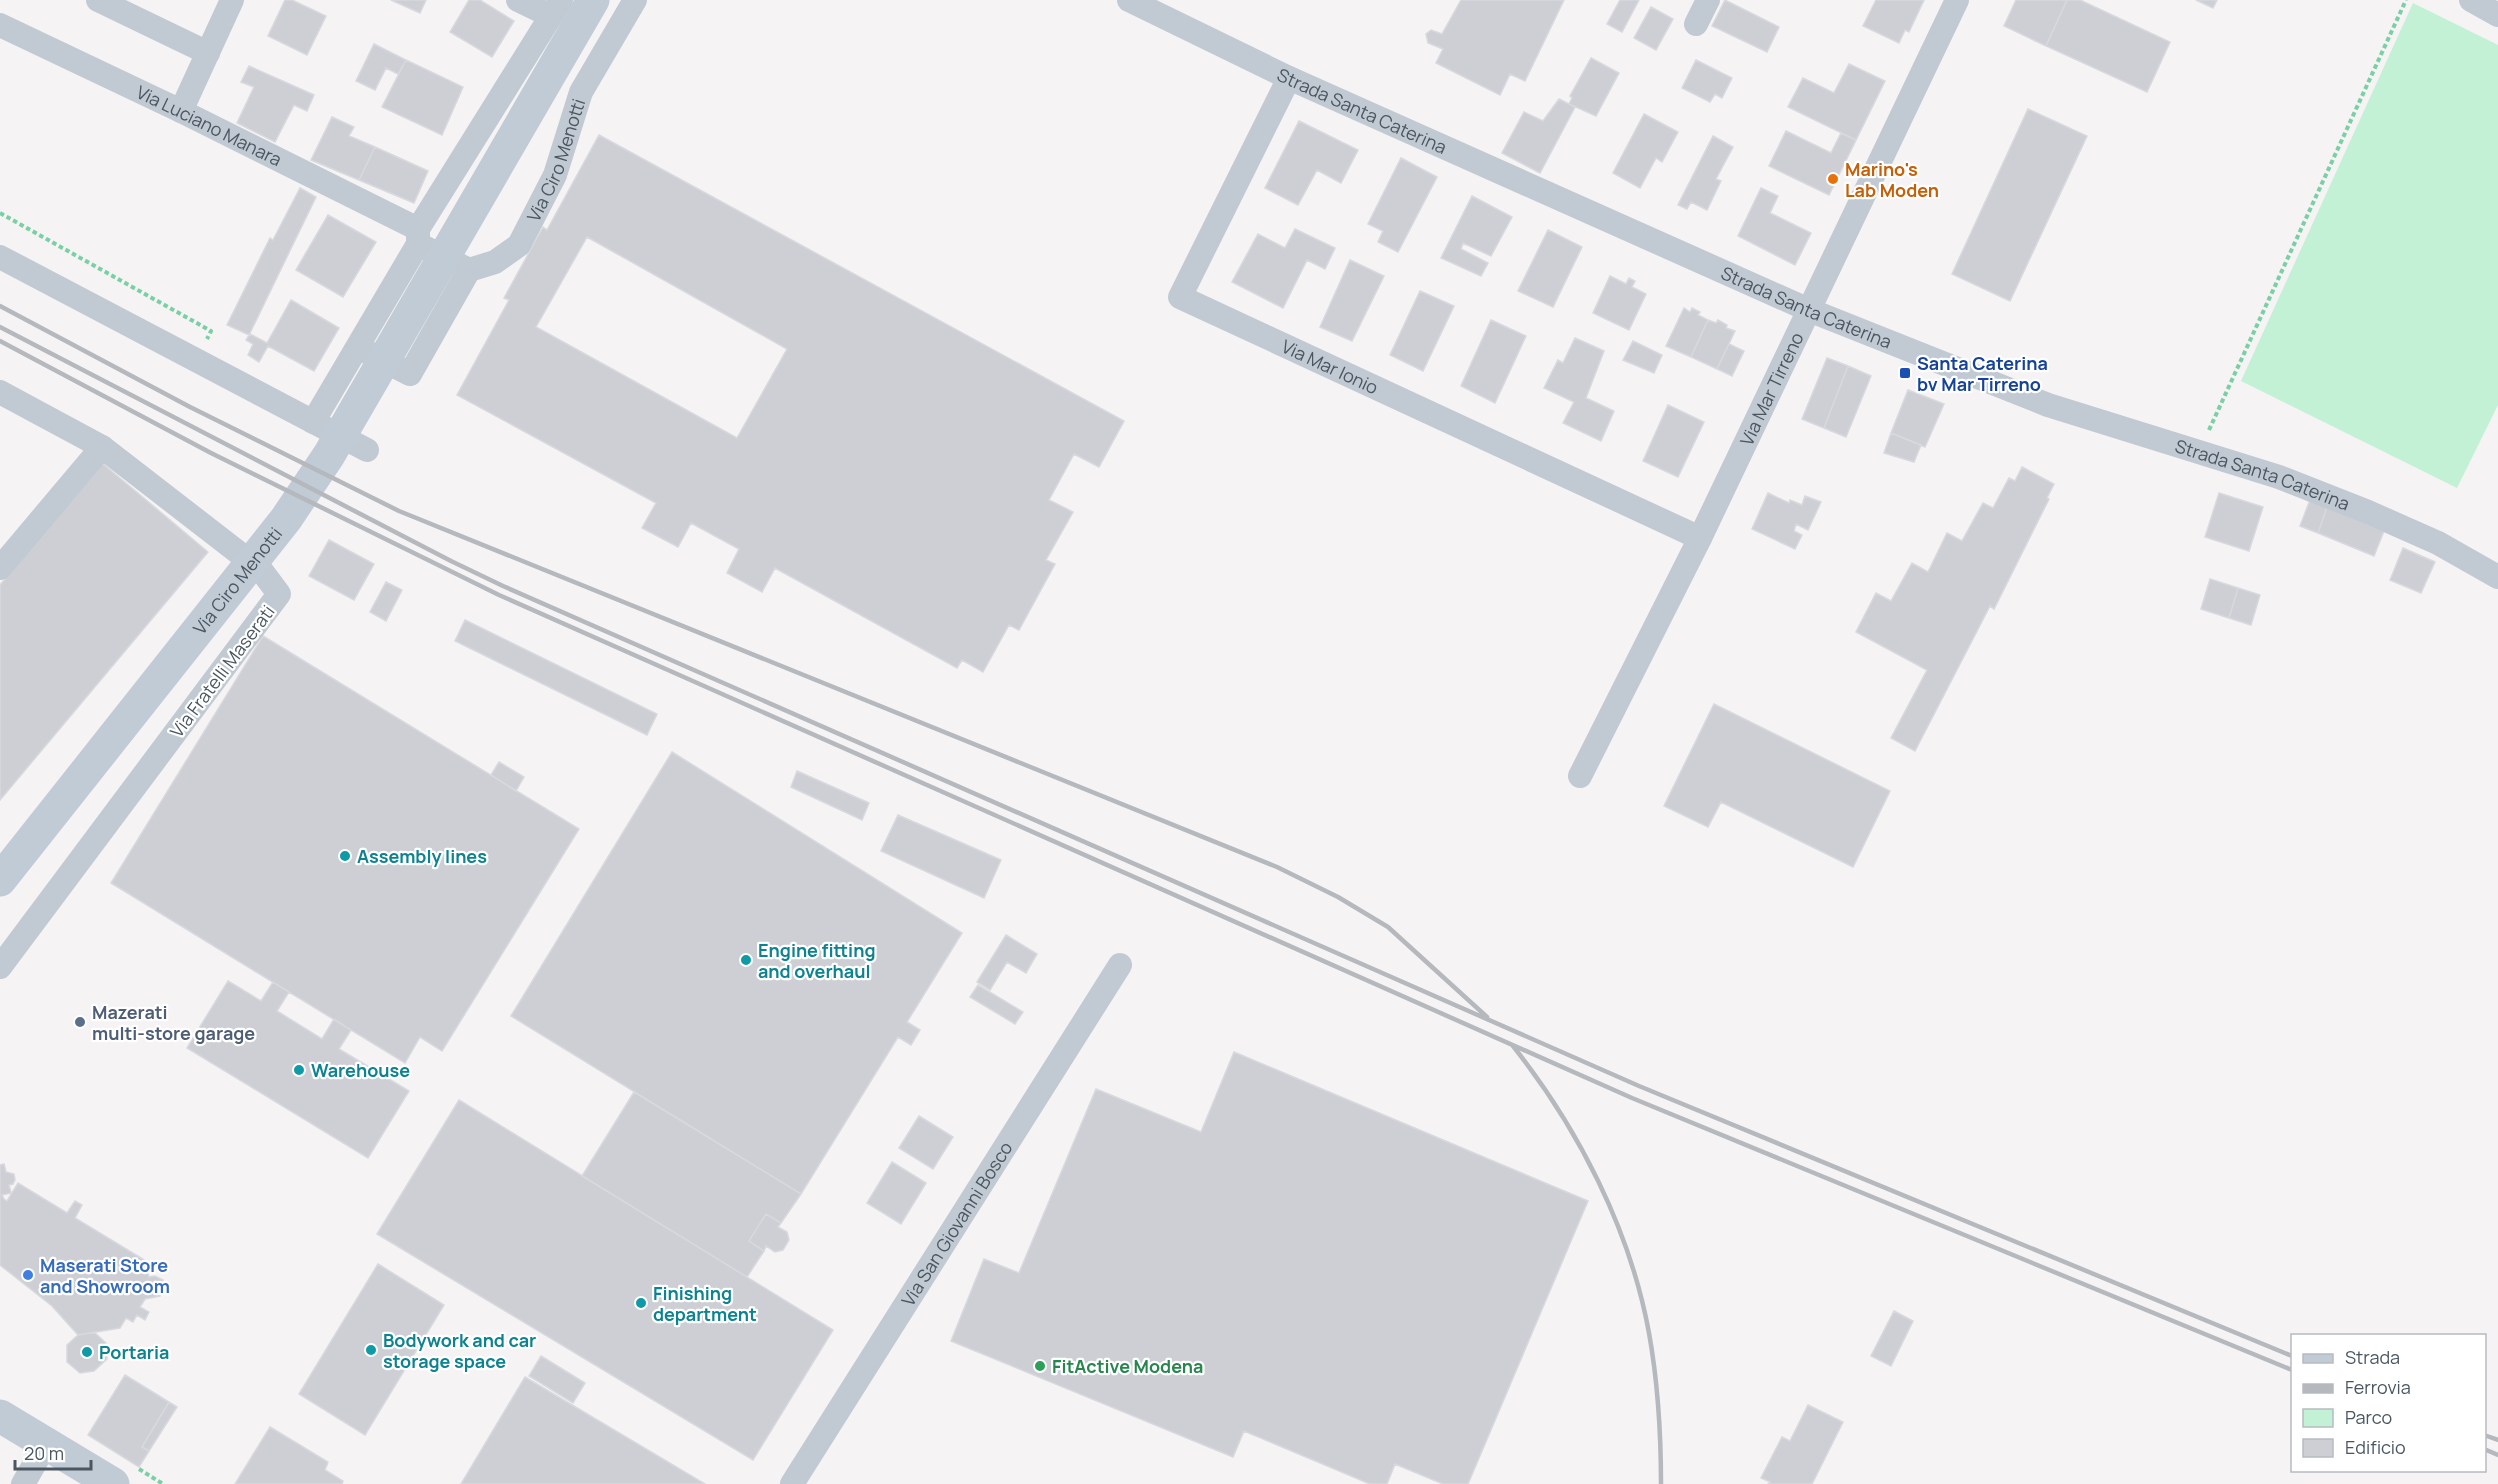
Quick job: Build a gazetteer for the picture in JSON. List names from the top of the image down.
{
  "streets": {
    "main road": ["Via Ciro Menotti"],
    "street": [
      "Strada Santa Caterina",
      "Via Luciano Manara",
      "Via Mar Ionio",
      "Via Mar Tirreno",
      "Via Fratelli Maserati",
      "Via San Giovanni Bosco"
    ]
  },
  "crossings": [
    ["Strada Santa Caterina", "Via Mar Ionio"],
    ["Strada Santa Caterina", "Via Mar Tirreno"],
    ["Via Mar Ionio", "Via Mar Tirreno"]
  ],
  "places": {
    "other": [
      "Marino's Lab Moden",
      "Assembly lines",
      "Engine fitting and overhaul",
      "Mazerati multi-store garage",
      "Warehouse",
      "Maserati Store and Showroom",
      "Finishing department",
      "Bodywork and car storage space",
      "Portaria",
      "FitActive Modena"
    ],
    "transit": ["Santa Caterina bv Mar Tirreno"]
  },
  "legend": [
    "Strada",
    "Ferrovia",
    "Parco",
    "Edificio"
  ],
  "scale_bar": "20 m"
}
